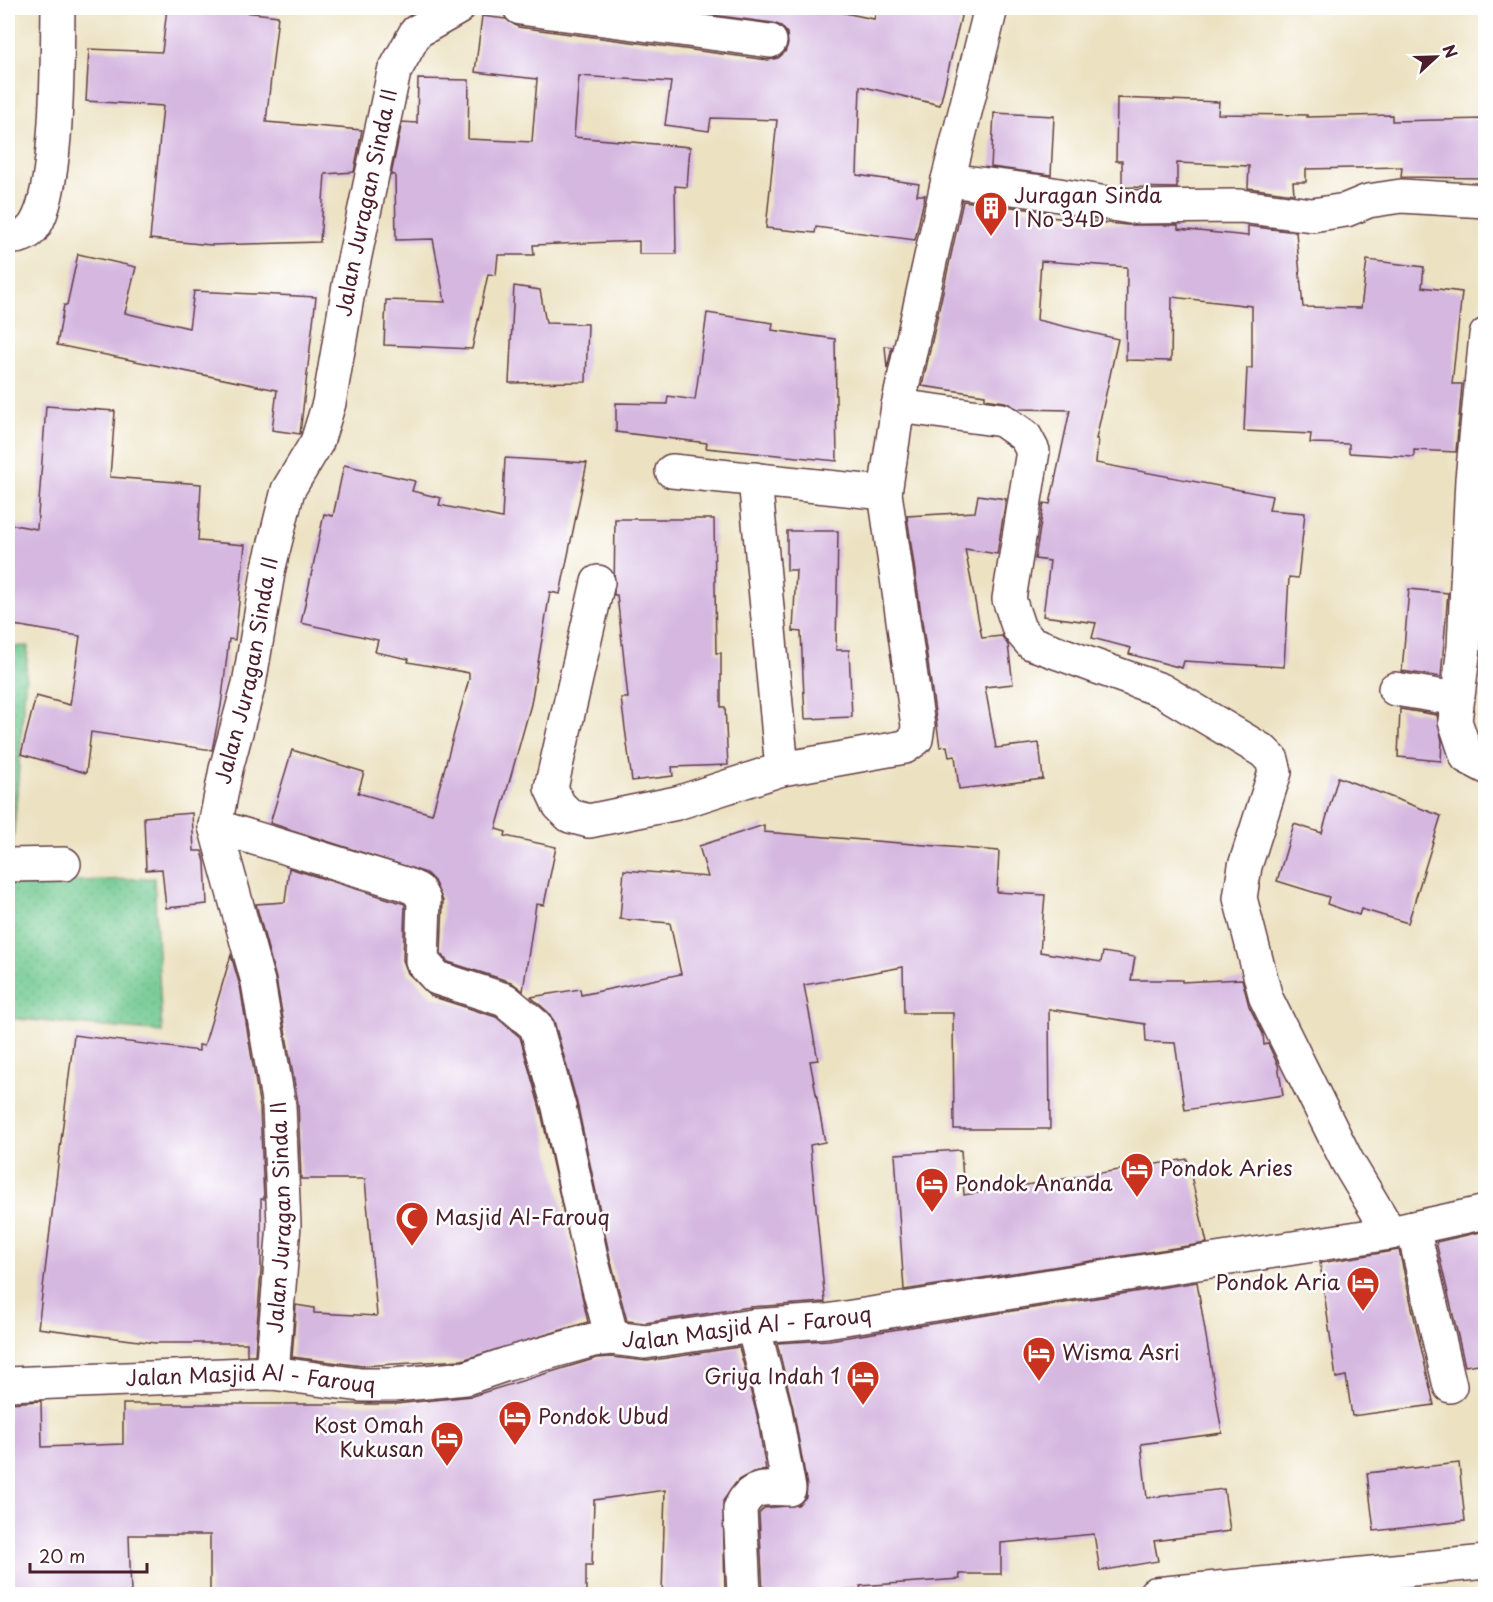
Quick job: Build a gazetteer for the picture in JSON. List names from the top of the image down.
{
  "streets": {
    "street": ["Jalan Juragan Sinda II", "Jalan Masjid Al - Farouq"]
  },
  "crossings": [
    ["Jalan Juragan Sinda II", "Jalan Masjid Al - Farouq"]
  ],
  "places": {
    "building": ["Juragan Sinda I No 34D"],
    "hotel": [
      "Pondok Aries",
      "Pondok Ananda",
      "Pondok Aria",
      "Wisma Asri",
      "Griya Indah 1",
      "Pondok Ubud",
      "Kost Omah Kukusan"
    ],
    "mosque": ["Masjid Al-Farouq"]
  },
  "scale_bar": "20 m",
  "north": "right"
}
